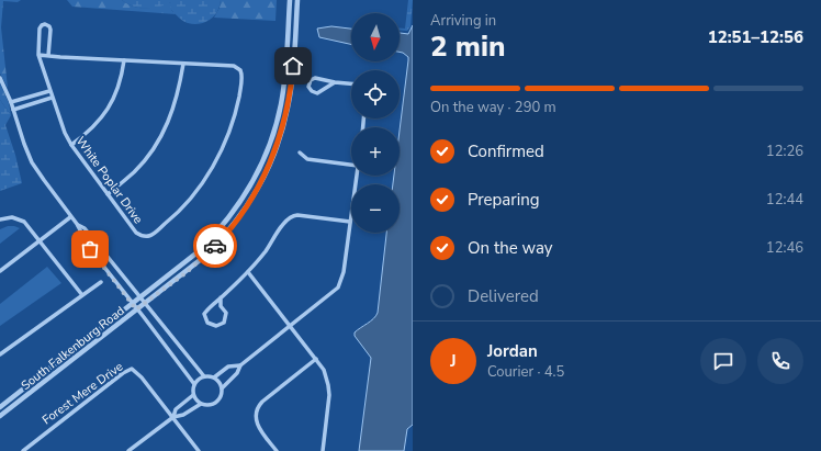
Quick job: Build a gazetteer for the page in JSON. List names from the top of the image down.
{
  "streets": {
    "street": ["White Poplar Drive", "South Falkenburg Road", "Forest Mere Drive"]
  },
  "north": "bottom",
  "page": {
    "heading": ["2 min", "Arriving in", "12:51–12:56"],
    "panel": ["Jordan", "Courier · 4.5"],
    "map_buttons": ["+", "−"],
    "bar": "On the way · 290 m",
    "list": [
      ["Confirmed", "12:26"],
      ["Preparing", "12:44"],
      ["On the way", "12:46"],
      "Delivered"
    ],
    "round": "J"
  }
}
